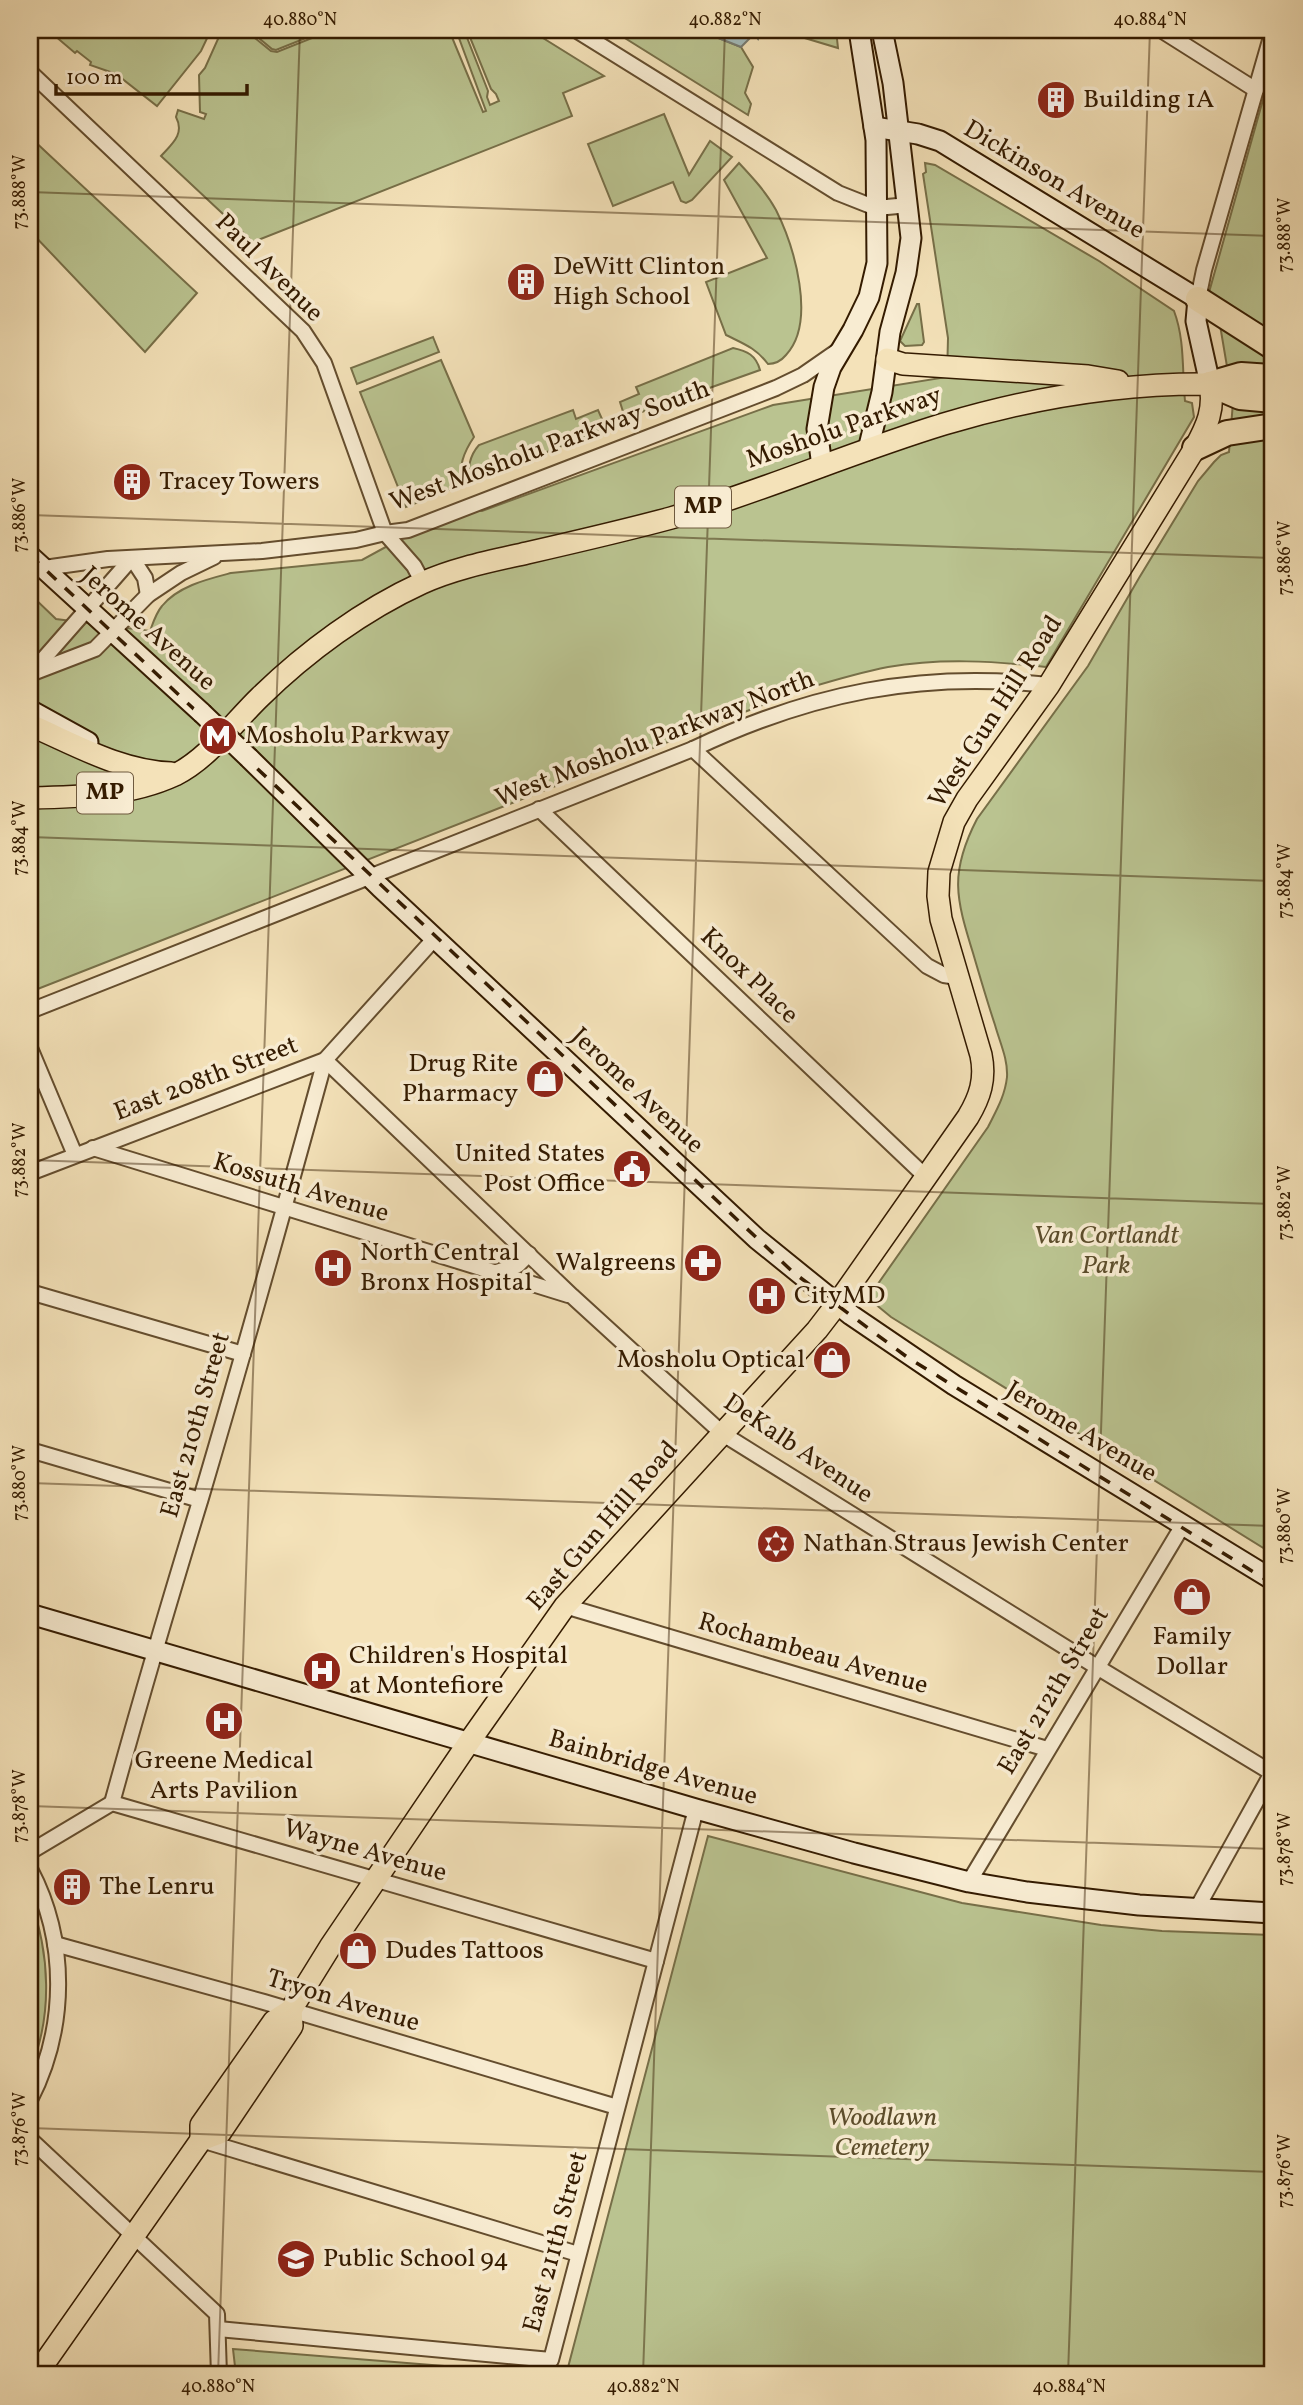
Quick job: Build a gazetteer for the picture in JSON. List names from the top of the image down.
{
  "streets": {
    "highway": ["Mosholu Parkway", "MP"],
    "main road": [
      "Dickinson Avenue",
      "Jerome Avenue",
      "West Gun Hill Road",
      "East Gun Hill Road",
      "Bainbridge Avenue"
    ],
    "street": [
      "Paul Avenue",
      "West Mosholu Parkway South",
      "West Mosholu Parkway North",
      "Knox Place",
      "East 208th Street",
      "Kossuth Avenue",
      "East 210th Street",
      "DeKalb Avenue",
      "Rochambeau Avenue",
      "East 212th Street",
      "Wayne Avenue",
      "Tryon Avenue",
      "East 211th Street"
    ]
  },
  "crossings": [
    ["Paul Avenue", "Mosholu Parkway"],
    ["Paul Avenue", "West Mosholu Parkway South"],
    ["Mosholu Parkway", "West Gun Hill Road"],
    ["West Mosholu Parkway South", "Jerome Avenue"],
    ["Jerome Avenue", "West Gun Hill Road"],
    ["Jerome Avenue", "West Mosholu Parkway North"],
    ["Jerome Avenue", "East 208th Street"],
    ["Jerome Avenue", "East Gun Hill Road"],
    ["Jerome Avenue", "East 212th Street"],
    ["West Gun Hill Road", "West Mosholu Parkway North"],
    ["West Gun Hill Road", "Knox Place"],
    ["West Gun Hill Road", "East Gun Hill Road"],
    ["West Mosholu Parkway North", "Knox Place"],
    ["East 208th Street", "Kossuth Avenue"],
    ["East 208th Street", "East 210th Street"],
    ["East 208th Street", "DeKalb Avenue"],
    ["Kossuth Avenue", "East 210th Street"],
    ["Kossuth Avenue", "DeKalb Avenue"],
    ["East 210th Street", "DeKalb Avenue"],
    ["East 210th Street", "Bainbridge Avenue"],
    ["East 210th Street", "Wayne Avenue"],
    ["DeKalb Avenue", "East Gun Hill Road"],
    ["DeKalb Avenue", "East 212th Street"],
    ["East Gun Hill Road", "Rochambeau Avenue"],
    ["East Gun Hill Road", "Bainbridge Avenue"],
    ["East Gun Hill Road", "Wayne Avenue"],
    ["East Gun Hill Road", "Tryon Avenue"],
    ["Rochambeau Avenue", "East 212th Street"],
    ["East 212th Street", "Bainbridge Avenue"],
    ["Bainbridge Avenue", "East 211th Street"],
    ["Wayne Avenue", "East 211th Street"],
    ["Tryon Avenue", "East 211th Street"]
  ],
  "parks": ["Van Cortlandt Park", "Woodlawn Cemetery"],
  "places": {
    "building": [
      "Building 1A",
      "DeWitt Clinton High School",
      "Tracey Towers",
      "The Lenru"
    ],
    "metro station": ["Mosholu Parkway"],
    "shop": [
      "Drug Rite Pharmacy",
      "Mosholu Optical",
      "Family Dollar",
      "Dudes Tattoos"
    ],
    "public building": ["United States Post Office"],
    "pharmacy": ["Walgreens"],
    "hospital": [
      "North Central Bronx Hospital",
      "CityMD",
      "Children's Hospital at Montefiore",
      "Greene Medical Arts Pavilion"
    ],
    "synagogue": ["Nathan Straus Jewish Center"],
    "school or university": ["Public School 94"]
  },
  "scale_bar": "100 m",
  "coordinates": [
    "40.880°N",
    "40.882°N",
    "40.884°N",
    "73.888°W",
    "73.886°W",
    "73.884°W",
    "73.882°W",
    "73.880°W",
    "73.878°W",
    "73.876°W"
  ]
}
